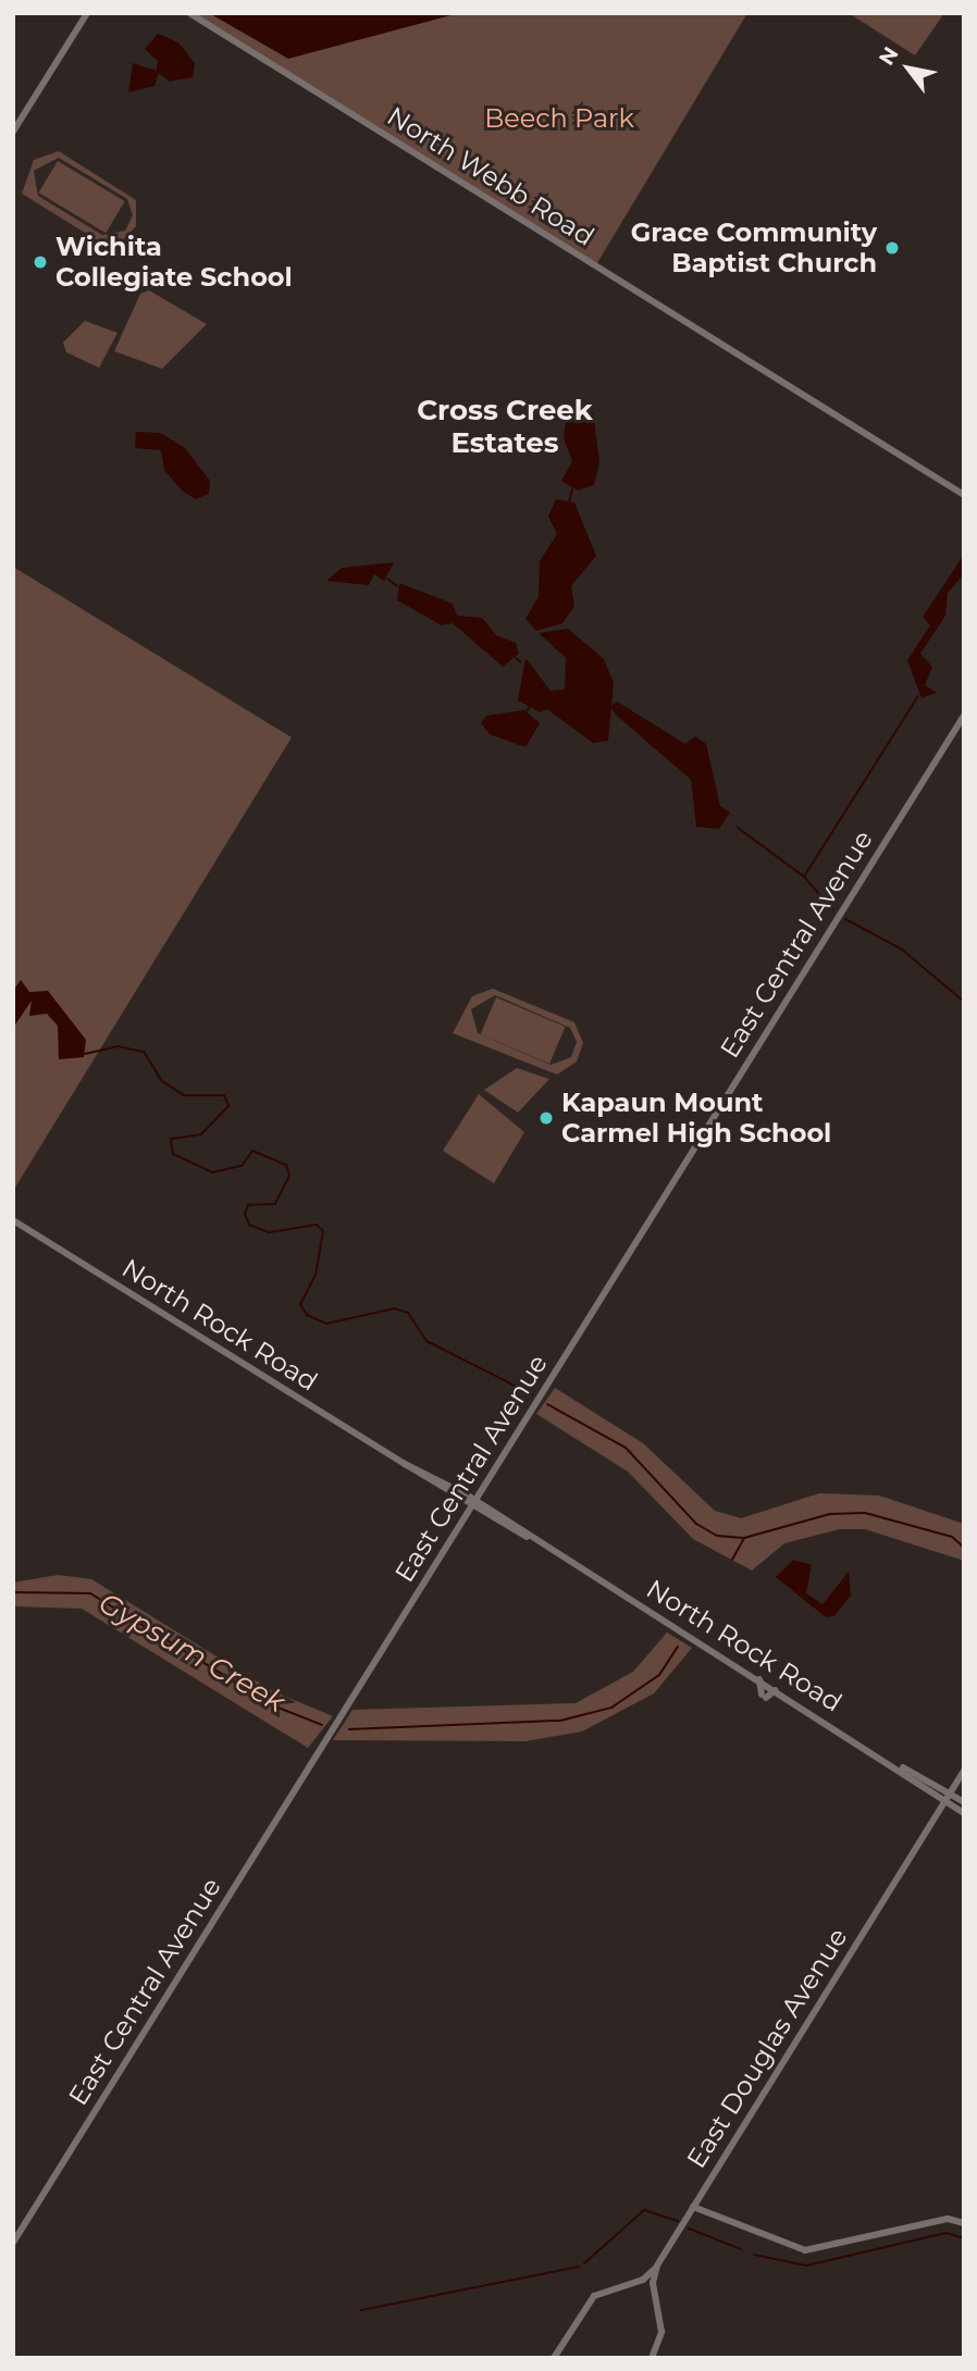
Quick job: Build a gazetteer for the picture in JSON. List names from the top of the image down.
{
  "streets": {
    "main road": [
      "North Webb Road",
      "East Central Avenue",
      "North Rock Road",
      "East Douglas Avenue"
    ]
  },
  "crossings": [
    ["East Central Avenue", "North Rock Road"],
    ["North Rock Road", "East Douglas Avenue"]
  ],
  "districts": ["Cross Creek Estates"],
  "water": ["Gypsum Creek"],
  "parks": ["Beech Park"],
  "places": ["Grace Community Baptist Church", "Wichita Collegiate School", "Kapaun Mount Carmel High School"],
  "north": "top left"
}
